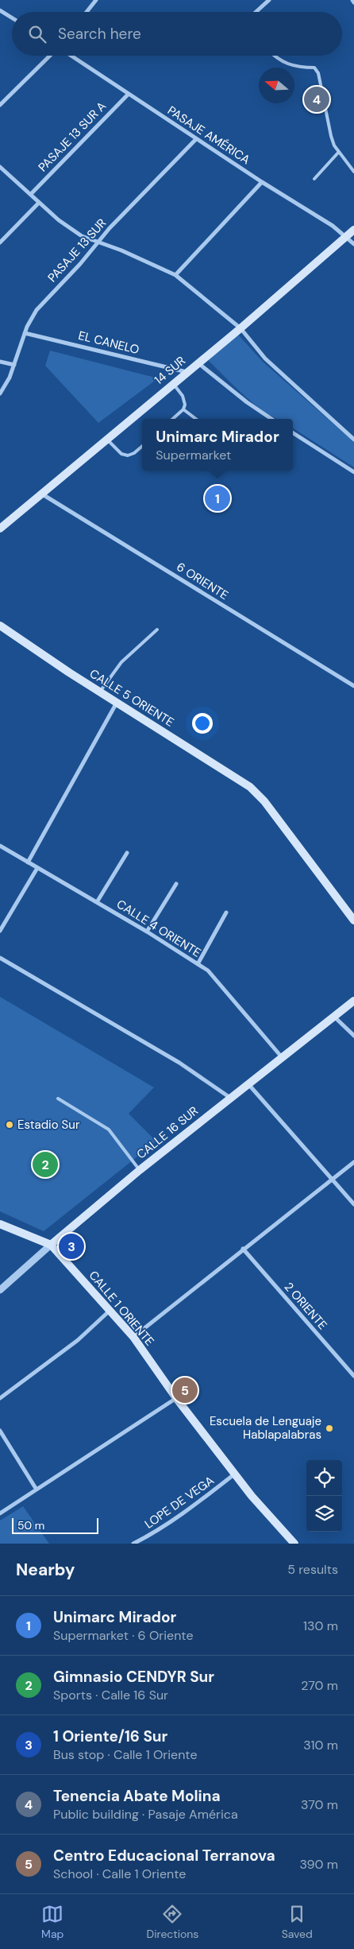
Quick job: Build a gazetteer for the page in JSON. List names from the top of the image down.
{
  "streets": {
    "main road": [
      "14 SUR",
      "CALLE 5 ORIENTE",
      "CALLE 16 SUR",
      "CALLE 1 ORIENTE"
    ],
    "street": [
      "PASAJE AMÉRICA",
      "PASAJE 13 SUR A",
      "PASAJE 13 SUR",
      "EL CANELO",
      "6 ORIENTE",
      "CALLE 4 ORIENTE",
      "2 ORIENTE",
      "LOPE DE VEGA"
    ]
  },
  "crossings": [
    ["PASAJE AMÉRICA", "PASAJE 13 SUR A"],
    ["PASAJE AMÉRICA", "PASAJE 13 SUR"],
    ["PASAJE AMÉRICA", "14 SUR"],
    ["PASAJE 13 SUR", "EL CANELO"],
    ["EL CANELO", "14 SUR"],
    ["14 SUR", "6 ORIENTE"],
    ["CALLE 4 ORIENTE", "CALLE 16 SUR"],
    ["CALLE 16 SUR", "CALLE 1 ORIENTE"],
    ["CALLE 1 ORIENTE", "LOPE DE VEGA"]
  ],
  "places": ["Estadio Sur", "Escuela de Lenguaje Hablapalabras"],
  "scale_bar": "50 m",
  "north": "left",
  "page": {
    "search": "Search here",
    "pins": [
      "4",
      "1",
      "2",
      "3",
      "5"
    ],
    "popup": ["Unimarc Mirador", "Supermarket"],
    "scale": "50 m",
    "heading": ["Nearby", "5 results"],
    "list": [
      {
        "mark": "1",
        "name": "Unimarc Mirador",
        "note": "Supermarket · 6 Oriente",
        "value": "130 m"
      },
      {
        "mark": "2",
        "name": "Gimnasio CENDYR Sur",
        "note": "Sports · Calle 16 Sur",
        "value": "270 m"
      },
      {
        "mark": "3",
        "name": "1 Oriente/16 Sur",
        "note": "Bus stop · Calle 1 Oriente",
        "value": "310 m"
      },
      {
        "mark": "4",
        "name": "Tenencia Abate Molina",
        "note": "Public building · Pasaje América",
        "value": "370 m"
      },
      {
        "mark": "5",
        "name": "Centro Educacional Terranova",
        "note": "School · Calle 1 Oriente",
        "value": "390 m"
      }
    ],
    "nav": ["Map", "Directions", "Saved"]
  }
}
